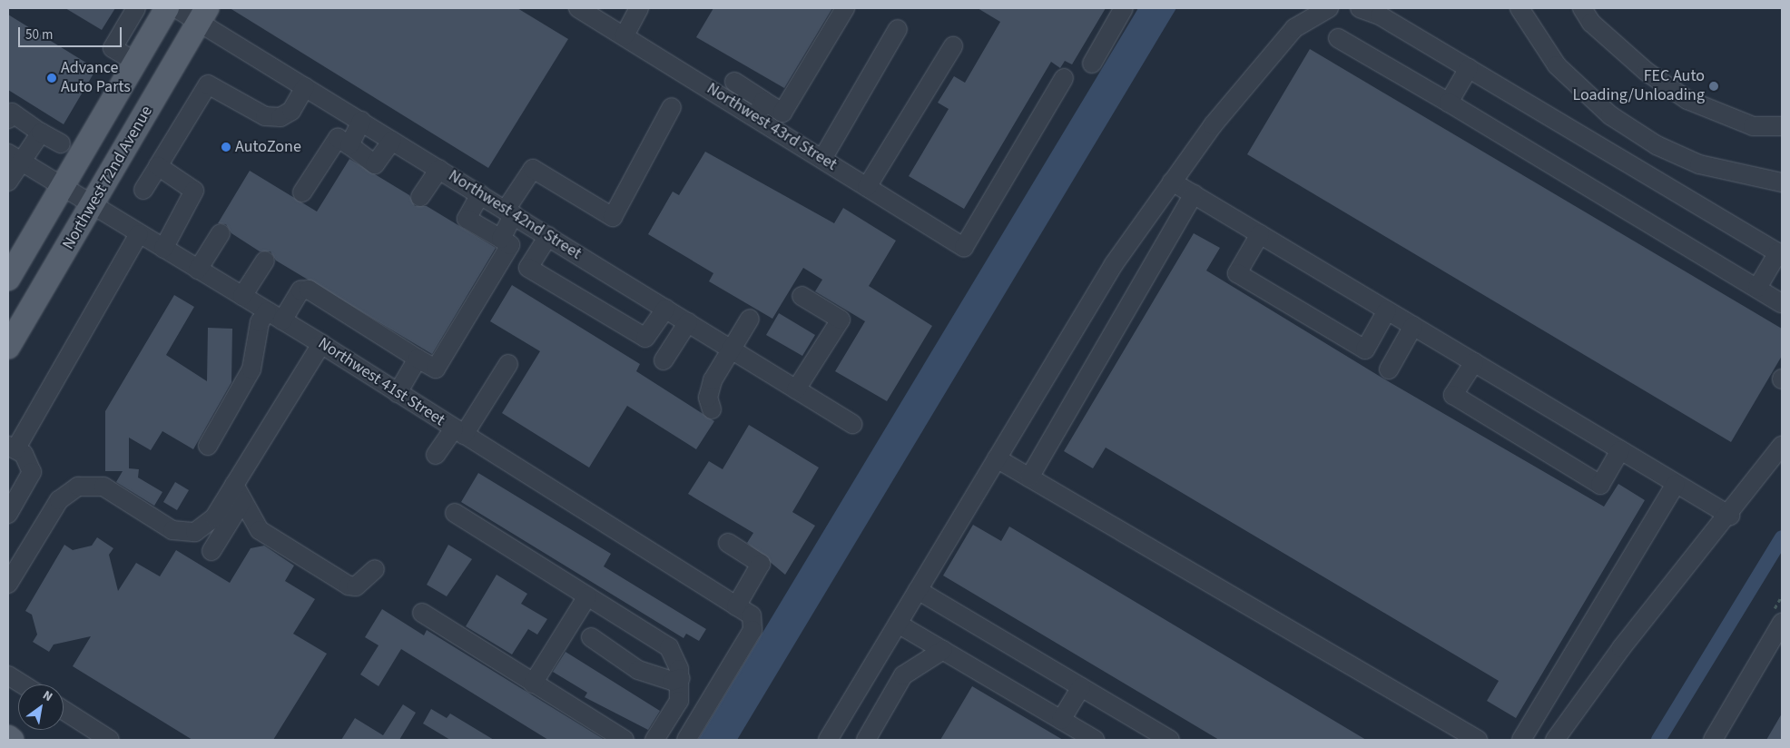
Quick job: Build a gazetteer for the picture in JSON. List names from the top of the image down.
{
  "streets": {
    "main road": ["Northwest 72nd Avenue"],
    "street": ["Northwest 43rd Street", "Northwest 42nd Street", "Northwest 41st Street"]
  },
  "crossings": [
    ["Northwest 72nd Avenue", "Northwest 42nd Street"],
    ["Northwest 72nd Avenue", "Northwest 41st Street"]
  ],
  "places": ["Advance Auto Parts", "FEC Auto Loading/Unloading", "AutoZone"],
  "scale_bar": "50 m",
  "north": "top right"
}
